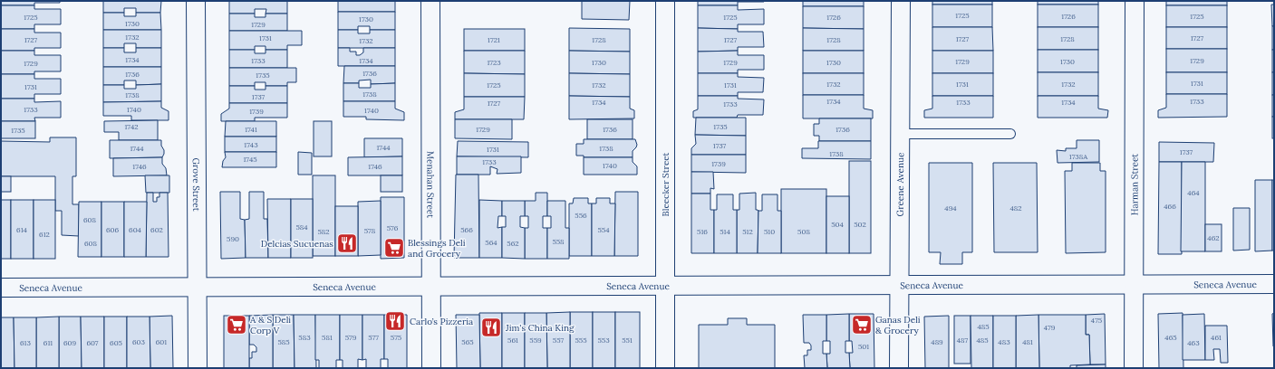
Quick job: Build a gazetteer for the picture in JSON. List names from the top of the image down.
{
  "streets": {
    "street": [
      "Grove Street",
      "Menahan Street",
      "Bleecker Street",
      "Greene Avenue",
      "Harman Street",
      "Seneca Avenue"
    ]
  },
  "crossings": [
    ["Grove Street", "Seneca Avenue"],
    ["Menahan Street", "Seneca Avenue"],
    ["Bleecker Street", "Seneca Avenue"],
    ["Greene Avenue", "Seneca Avenue"],
    ["Harman Street", "Seneca Avenue"]
  ],
  "places": {
    "restaurant": ["Delcias Sucuenas", "Carlo’s Pizzeria", "Jim's China King"],
    "supermarket": ["Blessings Deli and Grocery", "A & S Deli Corp V", "Ganas Deli & Grocery"]
  },
  "house_numbers": [
    "1725",
    "1726",
    "1725",
    "1725",
    "1725",
    "1726",
    "1730",
    "1730",
    "1729",
    "1732",
    "1731",
    "1727",
    "1727",
    "1728",
    "1727",
    "1721",
    "1728",
    "1727",
    "1728",
    "1732",
    "1734",
    "1733",
    "1734",
    "1729",
    "1729",
    "1730",
    "1723",
    "1730",
    "1729",
    "1730",
    "1729",
    "1736",
    "1736",
    "1735",
    "1731",
    "1732",
    "1731",
    "1732",
    "1725",
    "1732",
    "1731",
    "1731",
    "1738",
    "1738",
    "1737",
    "1734",
    "1733",
    "1734",
    "1733",
    "1734",
    "1727",
    "1733",
    "1733",
    "1740",
    "1740",
    "1739",
    "1742",
    "1735",
    "1741",
    "1729",
    "1736",
    "1736",
    "1735",
    "1743",
    "1737",
    "1744",
    "1744",
    "1738",
    "1731",
    "1737",
    "1738",
    "1738A",
    "1745",
    "1733",
    "1739",
    "1740",
    "1746",
    "1746",
    "464",
    "466",
    "494",
    "482",
    "556",
    "608",
    "504",
    "502",
    "584",
    "576",
    "614",
    "606",
    "604",
    "602",
    "566",
    "554",
    "578",
    "582",
    "516",
    "514",
    "512",
    "510",
    "508",
    "612",
    "462",
    "590",
    "558",
    "564",
    "608",
    "562",
    "475",
    "485",
    "479",
    "583",
    "581",
    "579",
    "577",
    "575",
    "465",
    "461",
    "561",
    "559",
    "557",
    "555",
    "553",
    "551",
    "487",
    "485",
    "603",
    "601",
    "585",
    "565",
    "489",
    "483",
    "481",
    "613",
    "611",
    "609",
    "607",
    "605",
    "463",
    "501"
  ]
}
